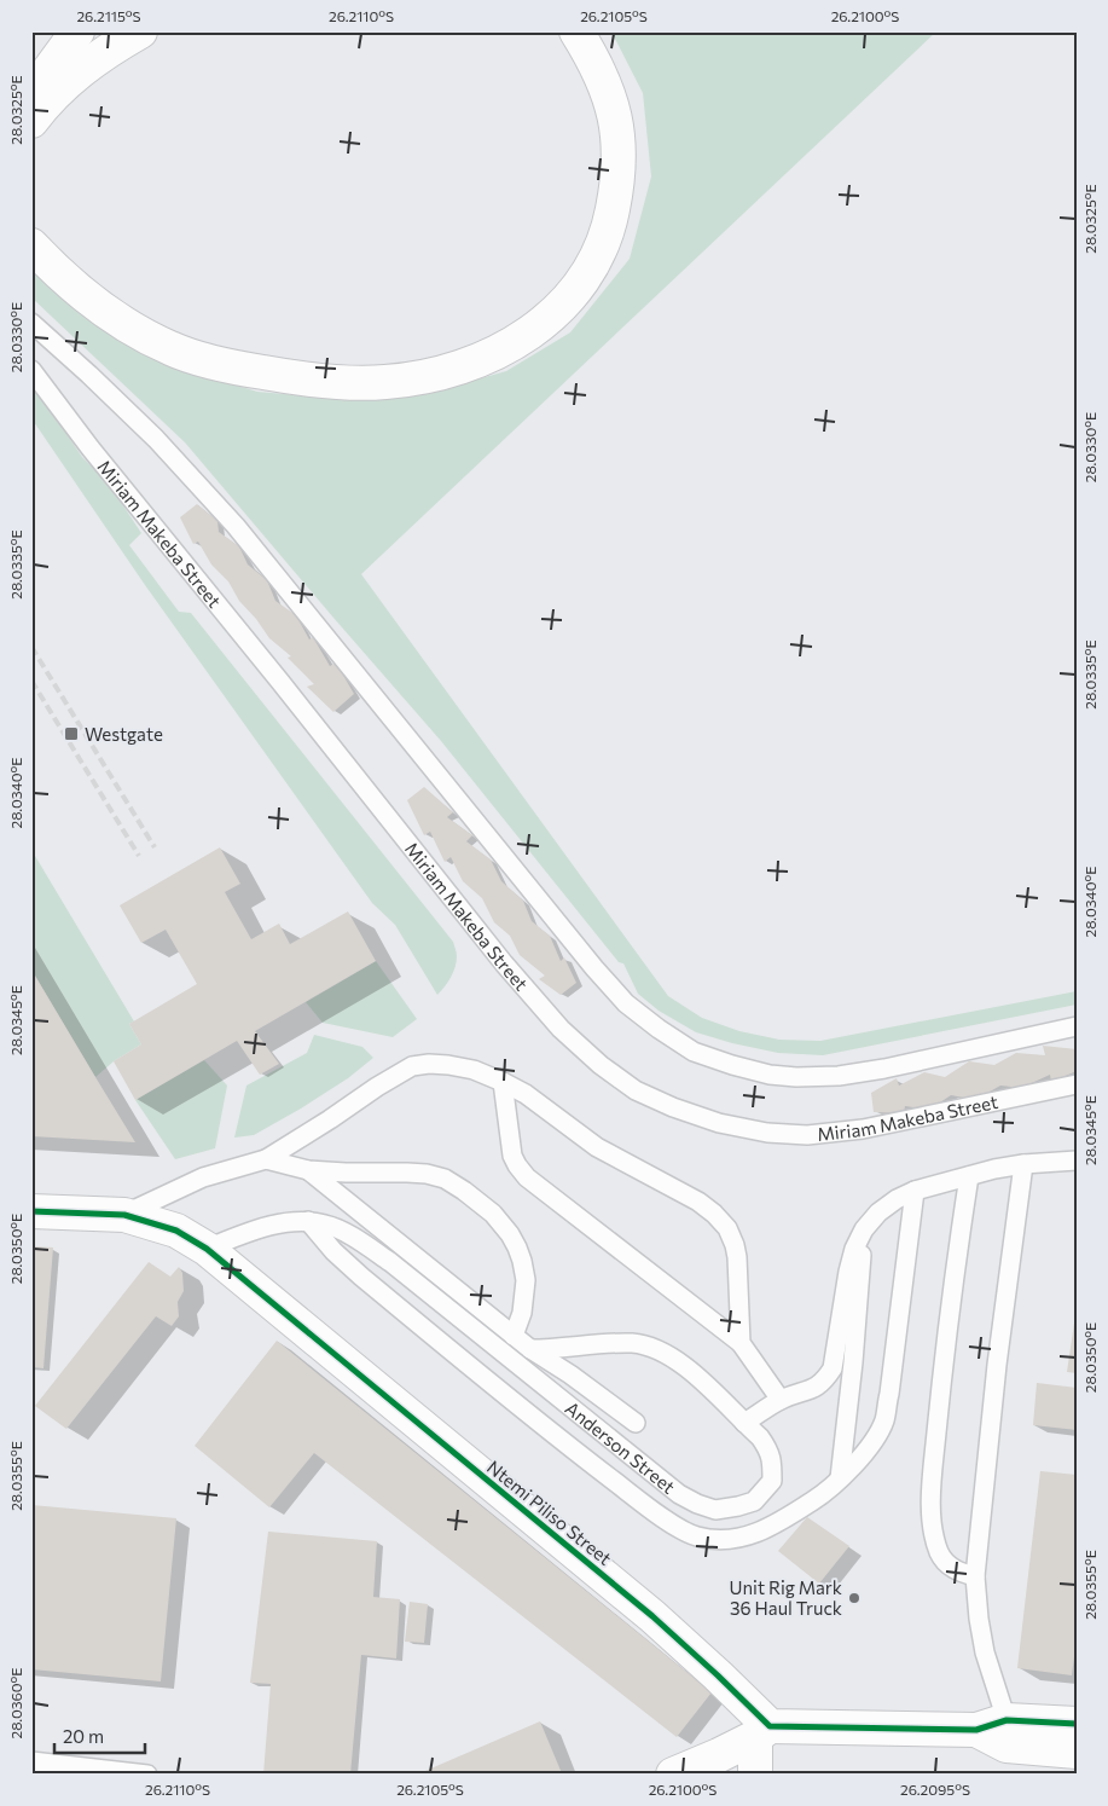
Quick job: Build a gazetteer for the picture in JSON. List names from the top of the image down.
{
  "streets": {
    "main road": ["Ntemi Piliso Street"],
    "lane": ["Miriam Makeba Street", "Anderson Street"]
  },
  "crossings": [
    ["Anderson Street", "Ntemi Piliso Street"]
  ],
  "places": {
    "transit": ["Westgate"],
    "other": ["Unit Rig Mark 36 Haul Truck"]
  },
  "scale_bar": "20 m",
  "coordinates": [
    "26.2115°S",
    "26.2110°S",
    "26.2105°S",
    "26.2100°S",
    "28.0325°E",
    "28.0330°E",
    "28.0335°E",
    "28.0340°E",
    "28.0345°E",
    "28.0350°E",
    "28.0355°E",
    "28.0360°E",
    "26.2095°S"
  ]
}
